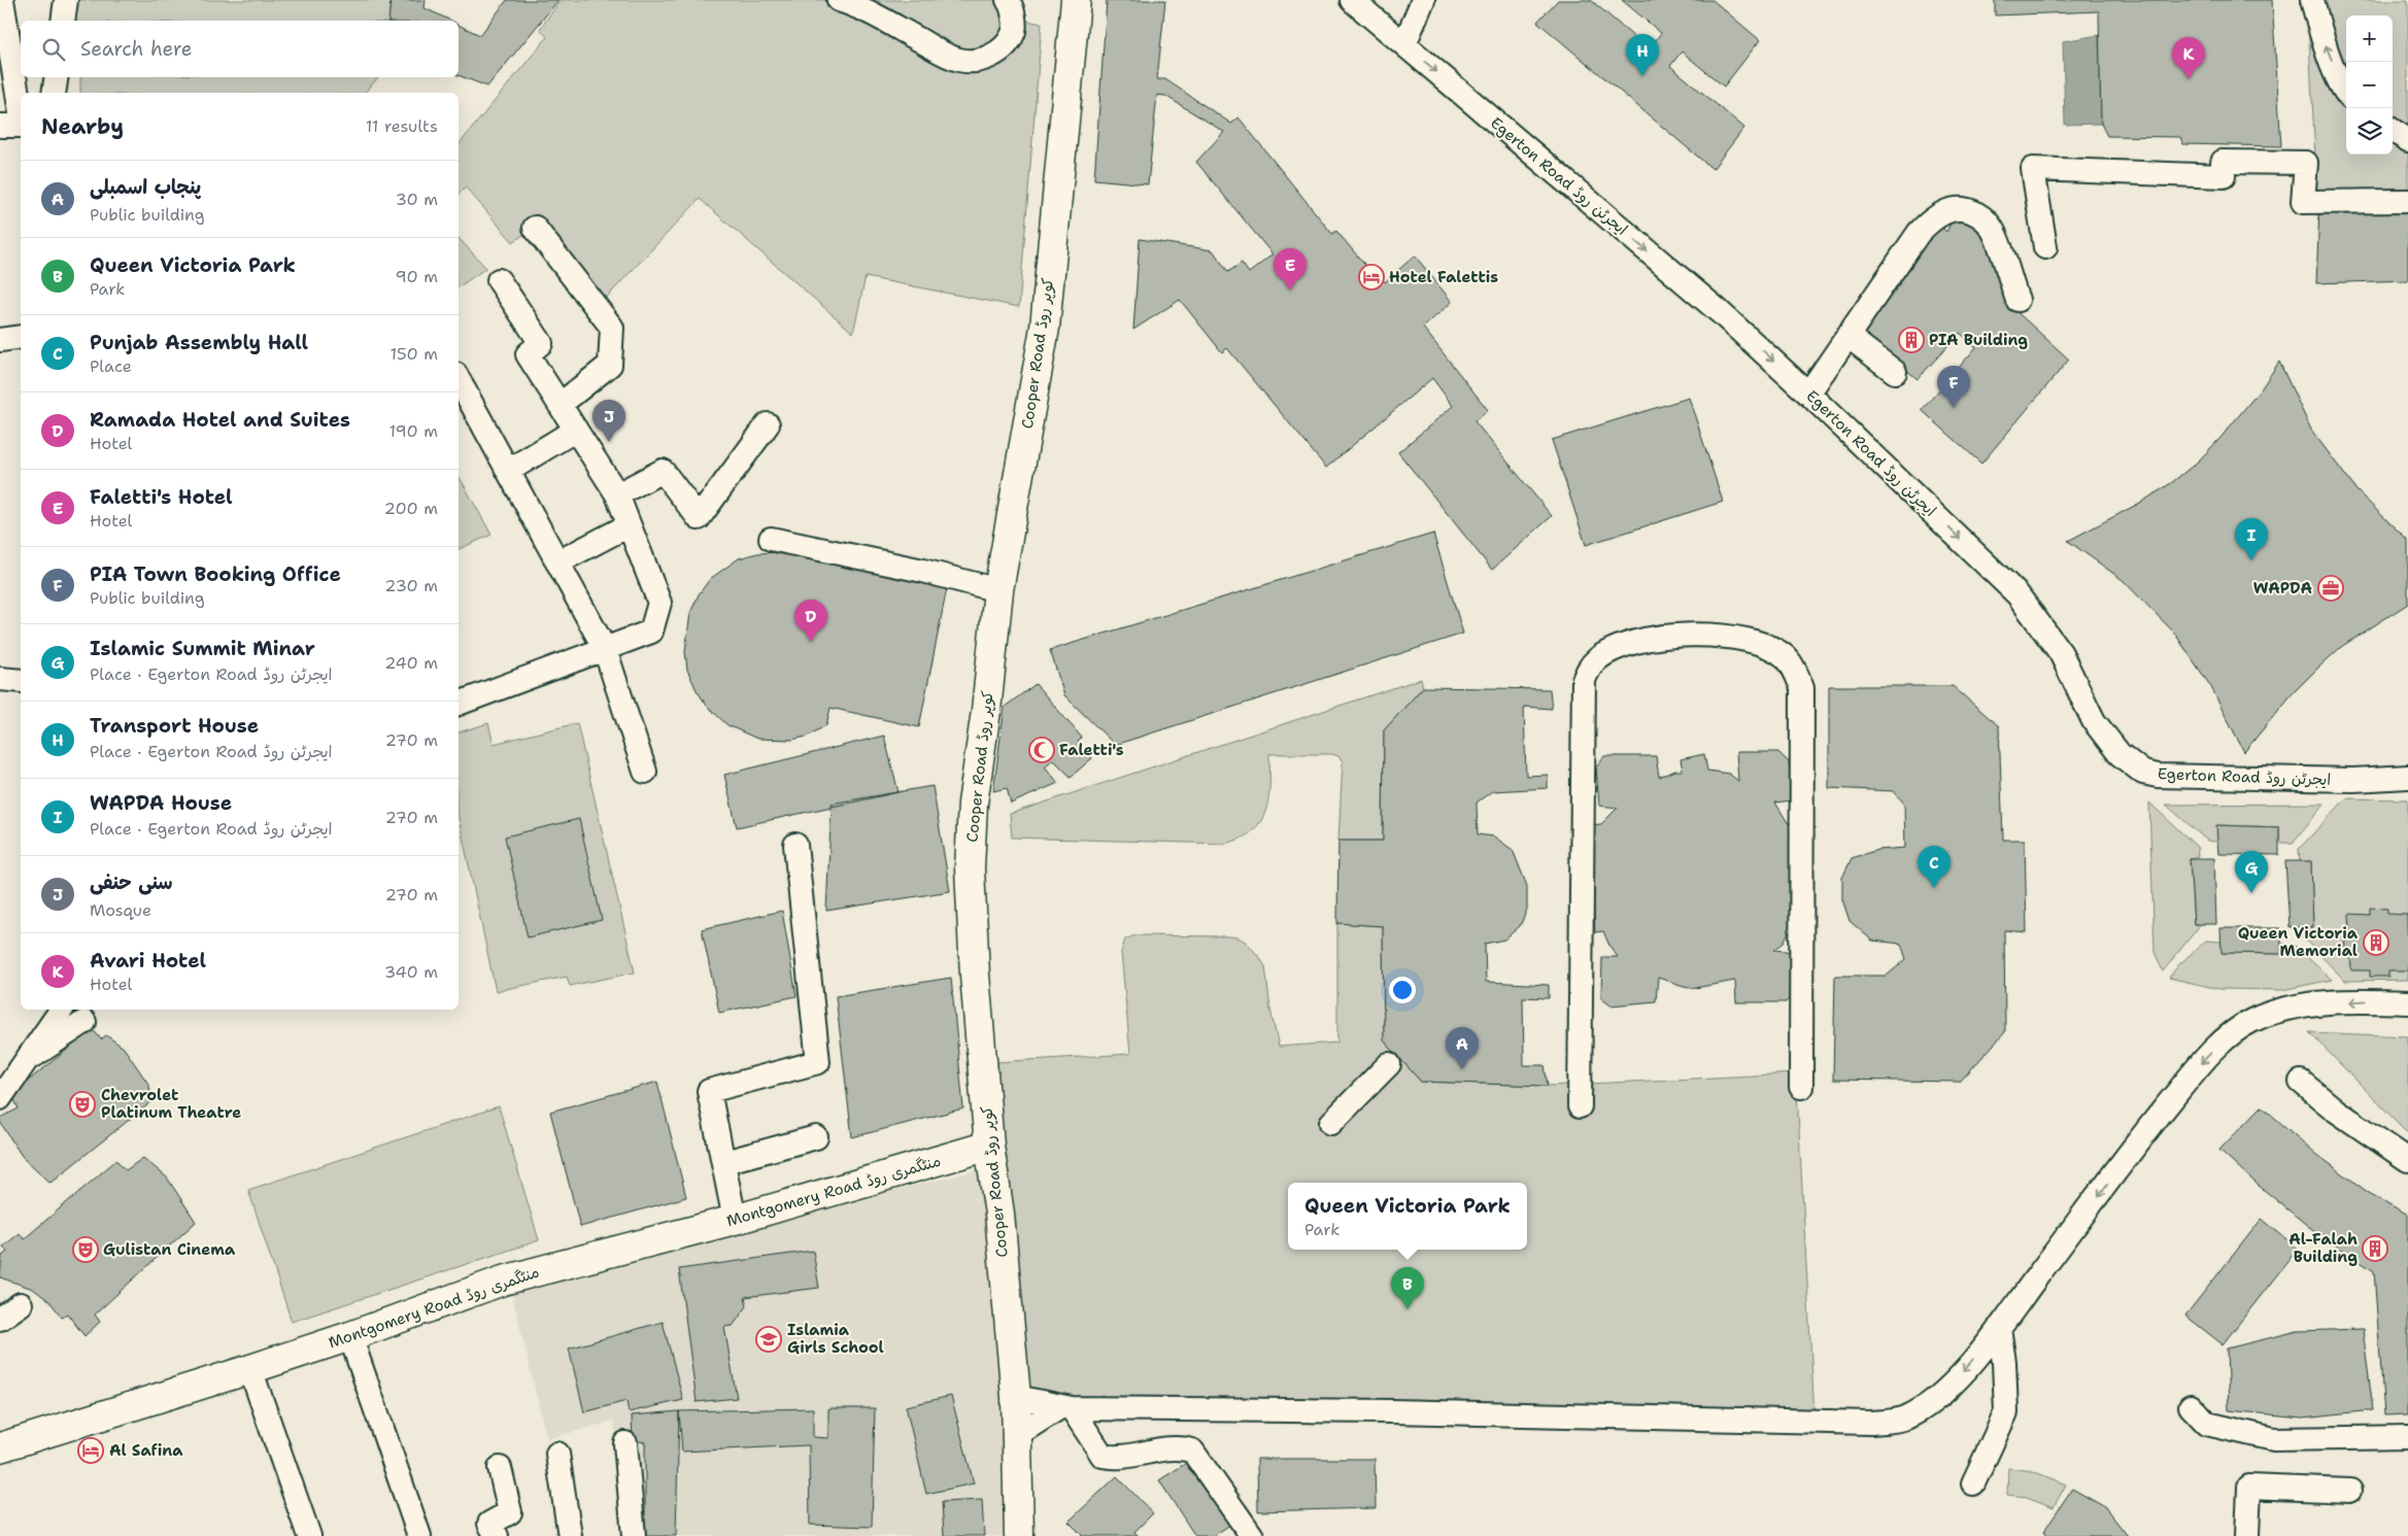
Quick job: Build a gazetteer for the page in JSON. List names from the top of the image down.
{
  "streets": {
    "main road": ["Cooper Road کوپر روڈ", "Montgomery Road منٹگمری روڈ"],
    "street": ["Egerton Road ایجرٹن روڈ"]
  },
  "crossings": [
    ["Cooper Road کوپر روڈ", "Montgomery Road منٹگمری روڈ"]
  ],
  "one_way": ["Egerton Road ایجرٹن روڈ"],
  "places": {
    "hotel": ["Hotel Falettis", "Al Safina"],
    "building": ["PIA Building", "Queen Victoria Memorial", "Al-Falah Building"],
    "office": ["WAPDA"],
    "mosque": ["Faletti's"],
    "theatre": ["Chevrolet Platinum Theatre", "Gulistan Cinema"],
    "school or university": ["Islamia Girls School"]
  },
  "page": {
    "map_buttons": ["+", "−"],
    "search": "Search here",
    "pins": [
      "H",
      "K",
      "E",
      "F",
      "J",
      "I",
      "D",
      "C",
      "G",
      "A",
      "B"
    ],
    "heading": ["Nearby", "11 results"],
    "list": [
      {
        "mark": "A",
        "name": "پنجاب اسمبلی",
        "note": "Public building",
        "value": "30 m"
      },
      {
        "mark": "B",
        "name": "Queen Victoria Park",
        "note": "Park",
        "value": "90 m"
      },
      {
        "mark": "C",
        "name": "Punjab Assembly Hall",
        "note": "Place",
        "value": "150 m"
      },
      {
        "mark": "D",
        "name": "Ramada Hotel and Suites",
        "note": "Hotel",
        "value": "190 m"
      },
      {
        "mark": "E",
        "name": "Faletti's Hotel",
        "note": "Hotel",
        "value": "200 m"
      },
      {
        "mark": "F",
        "name": "PIA Town Booking Office",
        "note": "Public building",
        "value": "230 m"
      },
      {
        "mark": "G",
        "name": "Islamic Summit Minar",
        "note": "Place · Egerton Road ایجرٹن روڈ",
        "value": "240 m"
      },
      {
        "mark": "H",
        "name": "Transport House",
        "note": "Place · Egerton Road ایجرٹن روڈ",
        "value": "270 m"
      },
      {
        "mark": "I",
        "name": "WAPDA House",
        "note": "Place · Egerton Road ایجرٹن روڈ",
        "value": "270 m"
      },
      {
        "mark": "J",
        "name": "سنی حنفی",
        "note": "Mosque",
        "value": "270 m"
      },
      {
        "mark": "K",
        "name": "Avari Hotel",
        "note": "Hotel",
        "value": "340 m"
      }
    ],
    "popup": ["Queen Victoria Park", "Park"]
  }
}
